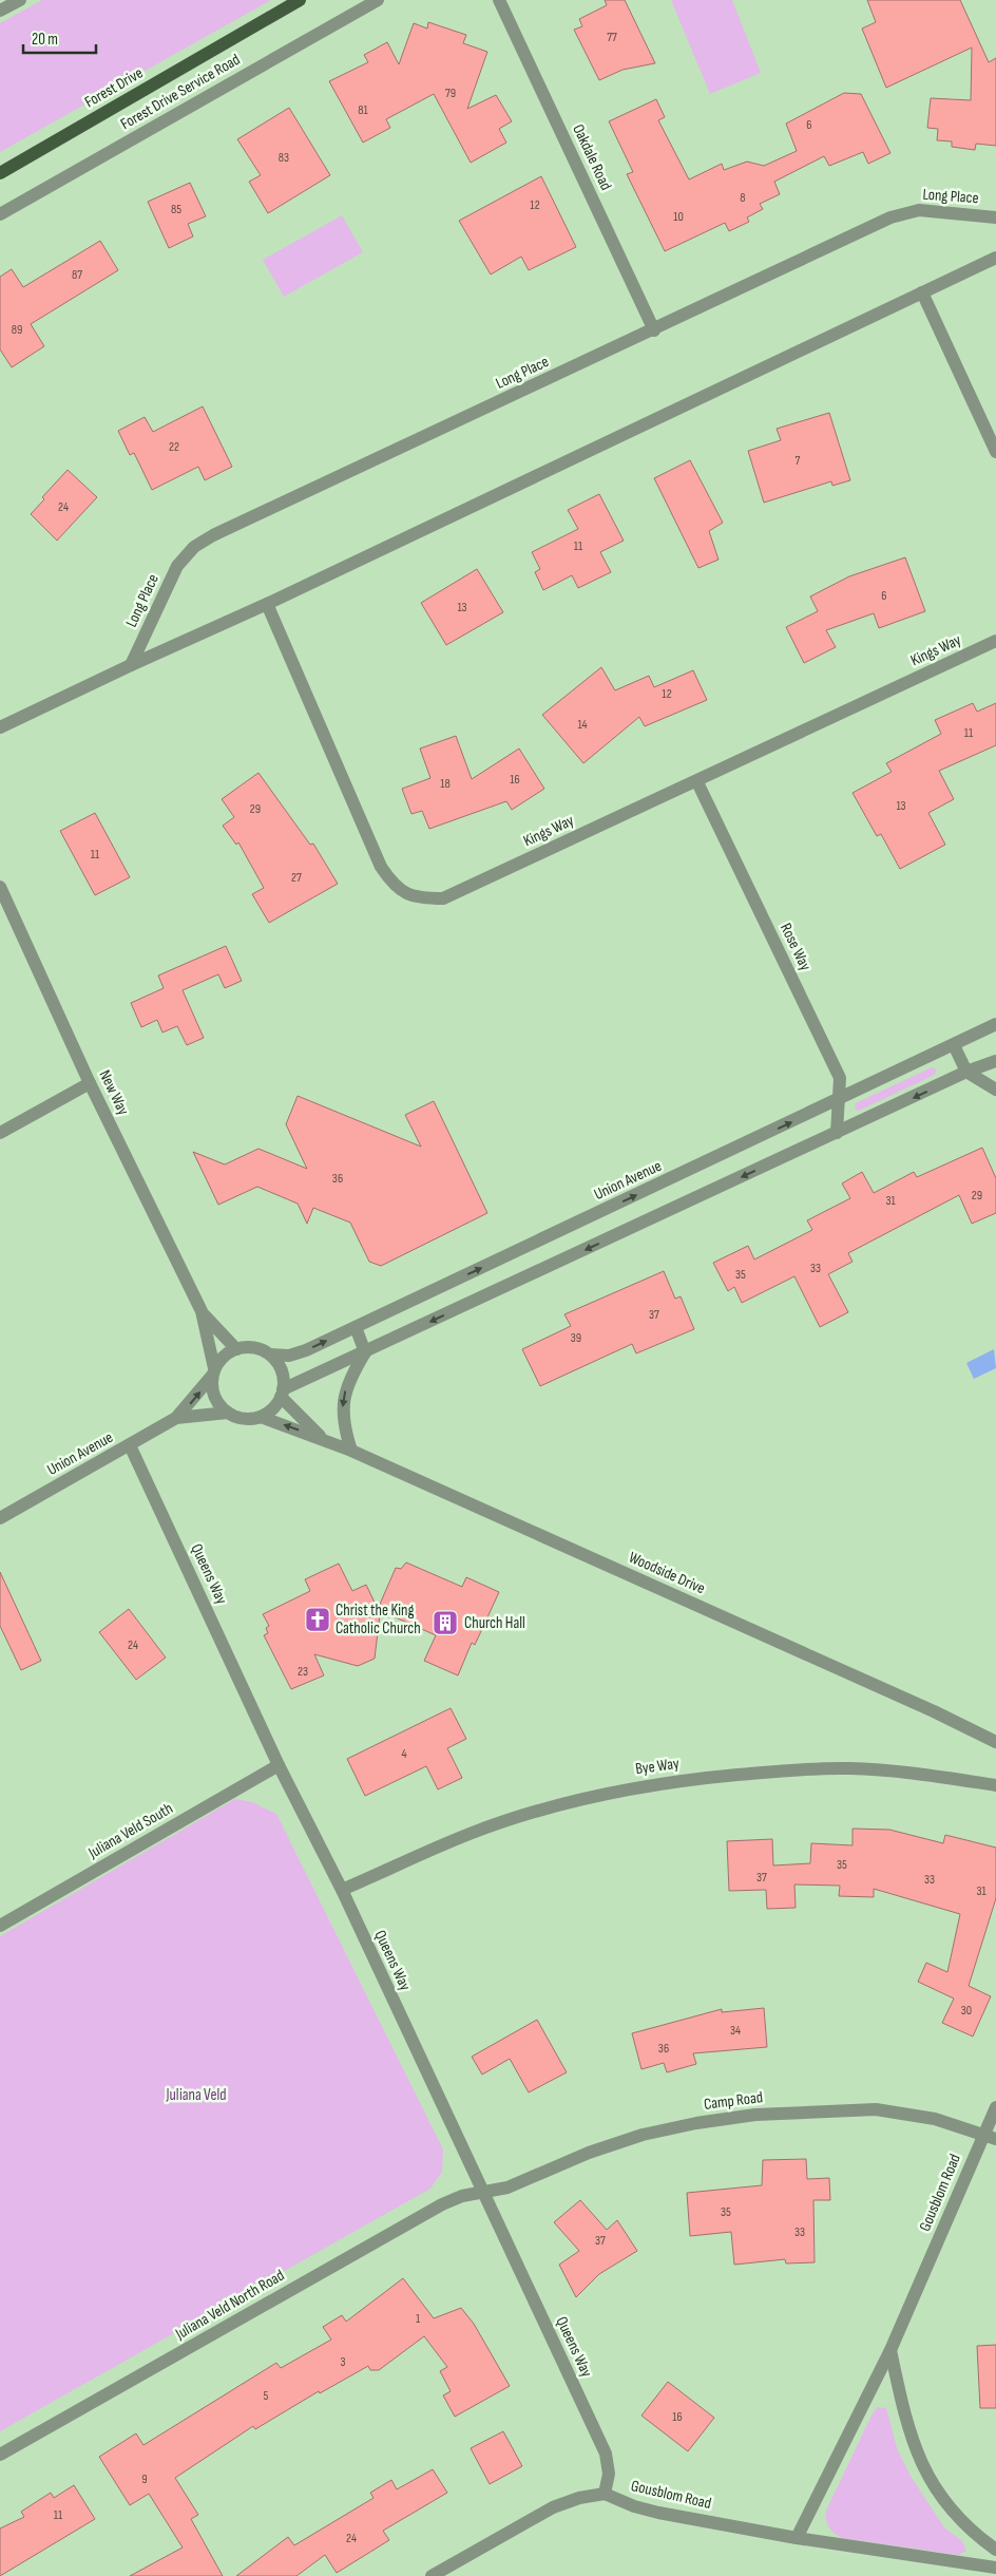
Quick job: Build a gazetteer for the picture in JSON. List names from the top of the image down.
{
  "streets": {
    "main road": ["Forest Drive"],
    "street": [
      "Forest Drive Service Road",
      "Oakdale Road",
      "Long Place",
      "Kings Way",
      "Rose Way",
      "New Way",
      "Union Avenue",
      "Woodside Drive",
      "Queens Way",
      "Bye Way",
      "Juliana Veld South",
      "Camp Road",
      "Gousblom Road",
      "Juliana Veld North Road"
    ]
  },
  "crossings": [
    ["Oakdale Road", "Long Place"],
    ["Kings Way", "Rose Way"],
    ["Rose Way", "Union Avenue"],
    ["New Way", "Union Avenue"],
    ["New Way", "Woodside Drive"],
    ["Union Avenue", "Woodside Drive"],
    ["Union Avenue", "Queens Way"],
    ["Queens Way", "Bye Way"],
    ["Queens Way", "Juliana Veld South"],
    ["Queens Way", "Camp Road"],
    ["Queens Way", "Gousblom Road"],
    ["Queens Way", "Juliana Veld North Road"],
    ["Camp Road", "Gousblom Road"],
    ["Camp Road", "Juliana Veld North Road"]
  ],
  "parks": ["Juliana Veld"],
  "places": {
    "church": ["Christ the King Catholic Church"],
    "building": ["Church Hall"]
  },
  "house_numbers": [
    "77",
    "79",
    "81",
    "6",
    "83",
    "8",
    "12",
    "85",
    "10",
    "87",
    "89",
    "22",
    "7",
    "24",
    "11",
    "6",
    "13",
    "12",
    "14",
    "11",
    "16",
    "18",
    "13",
    "29",
    "11",
    "27",
    "36",
    "29",
    "31",
    "33",
    "35",
    "37",
    "39",
    "24",
    "23",
    "4",
    "35",
    "37",
    "33",
    "31",
    "30",
    "34",
    "36",
    "35",
    "33",
    "37",
    "1",
    "3",
    "5",
    "16",
    "9",
    "11",
    "24"
  ],
  "scale_bar": "20 m"
}
